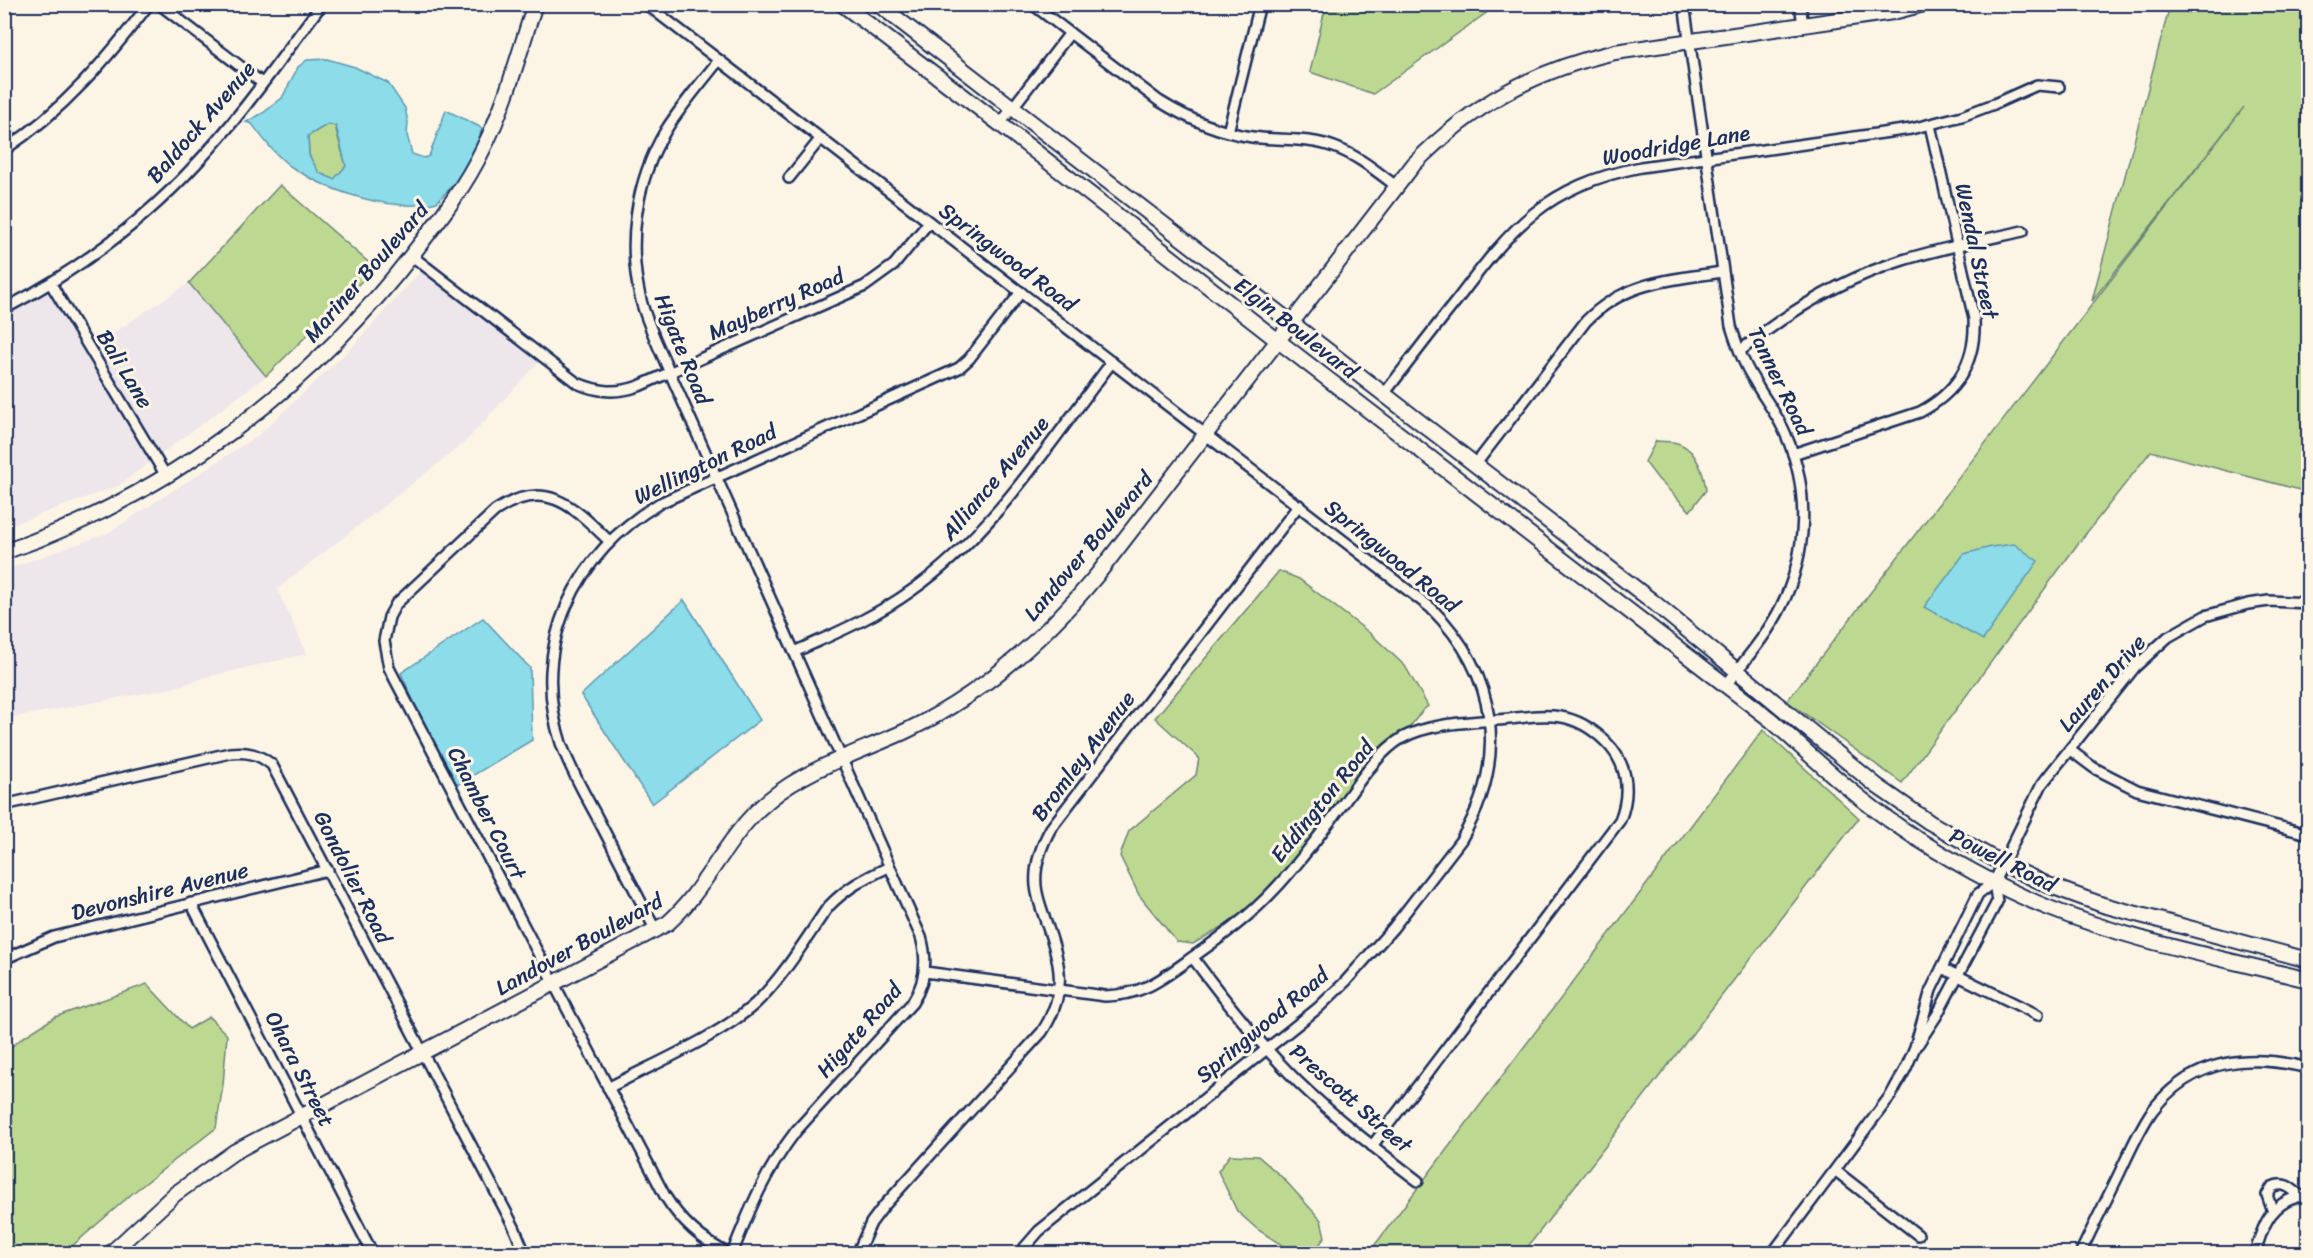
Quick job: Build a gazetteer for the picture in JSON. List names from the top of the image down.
{
  "streets": {
    "main road": [
      "Mariner Boulevard",
      "Elgin Boulevard",
      "Landover Boulevard",
      "Powell Road"
    ],
    "street": [
      "Baldock Avenue",
      "Woodridge Lane",
      "Wendal Street",
      "Springwood Road",
      "Mayberry Road",
      "Higate Road",
      "Bali Lane",
      "Tanner Road",
      "Wellington Road",
      "Alliance Avenue",
      "Lauren Drive",
      "Bromley Avenue",
      "Eddington Road",
      "Chamber Court",
      "Gondolier Road",
      "Devonshire Avenue",
      "Ohara Street",
      "Prescott Street"
    ]
  },
  "crossings": [
    ["Baldock Avenue", "Bali Lane"],
    ["Woodridge Lane", "Wendal Street"],
    ["Woodridge Lane", "Elgin Boulevard"],
    ["Woodridge Lane", "Tanner Road"],
    ["Wendal Street", "Tanner Road"],
    ["Springwood Road", "Mayberry Road"],
    ["Springwood Road", "Higate Road"],
    ["Springwood Road", "Wellington Road"],
    ["Springwood Road", "Alliance Avenue"],
    ["Springwood Road", "Landover Boulevard"],
    ["Springwood Road", "Bromley Avenue"],
    ["Springwood Road", "Eddington Road"],
    ["Springwood Road", "Prescott Street"],
    ["Mariner Boulevard", "Mayberry Road"],
    ["Mariner Boulevard", "Bali Lane"],
    ["Mayberry Road", "Higate Road"],
    ["Elgin Boulevard", "Tanner Road"],
    ["Elgin Boulevard", "Landover Boulevard"],
    ["Elgin Boulevard", "Powell Road"],
    ["Higate Road", "Wellington Road"],
    ["Higate Road", "Alliance Avenue"],
    ["Higate Road", "Landover Boulevard"],
    ["Higate Road", "Eddington Road"],
    ["Higate Road", "Chamber Court"],
    ["Tanner Road", "Landover Boulevard"],
    ["Tanner Road", "Powell Road"],
    ["Wellington Road", "Landover Boulevard"],
    ["Wellington Road", "Chamber Court"],
    ["Landover Boulevard", "Chamber Court"],
    ["Landover Boulevard", "Gondolier Road"],
    ["Landover Boulevard", "Ohara Street"],
    ["Lauren Drive", "Powell Road"],
    ["Bromley Avenue", "Eddington Road"],
    ["Eddington Road", "Prescott Street"],
    ["Gondolier Road", "Devonshire Avenue"],
    ["Devonshire Avenue", "Ohara Street"]
  ]
}
